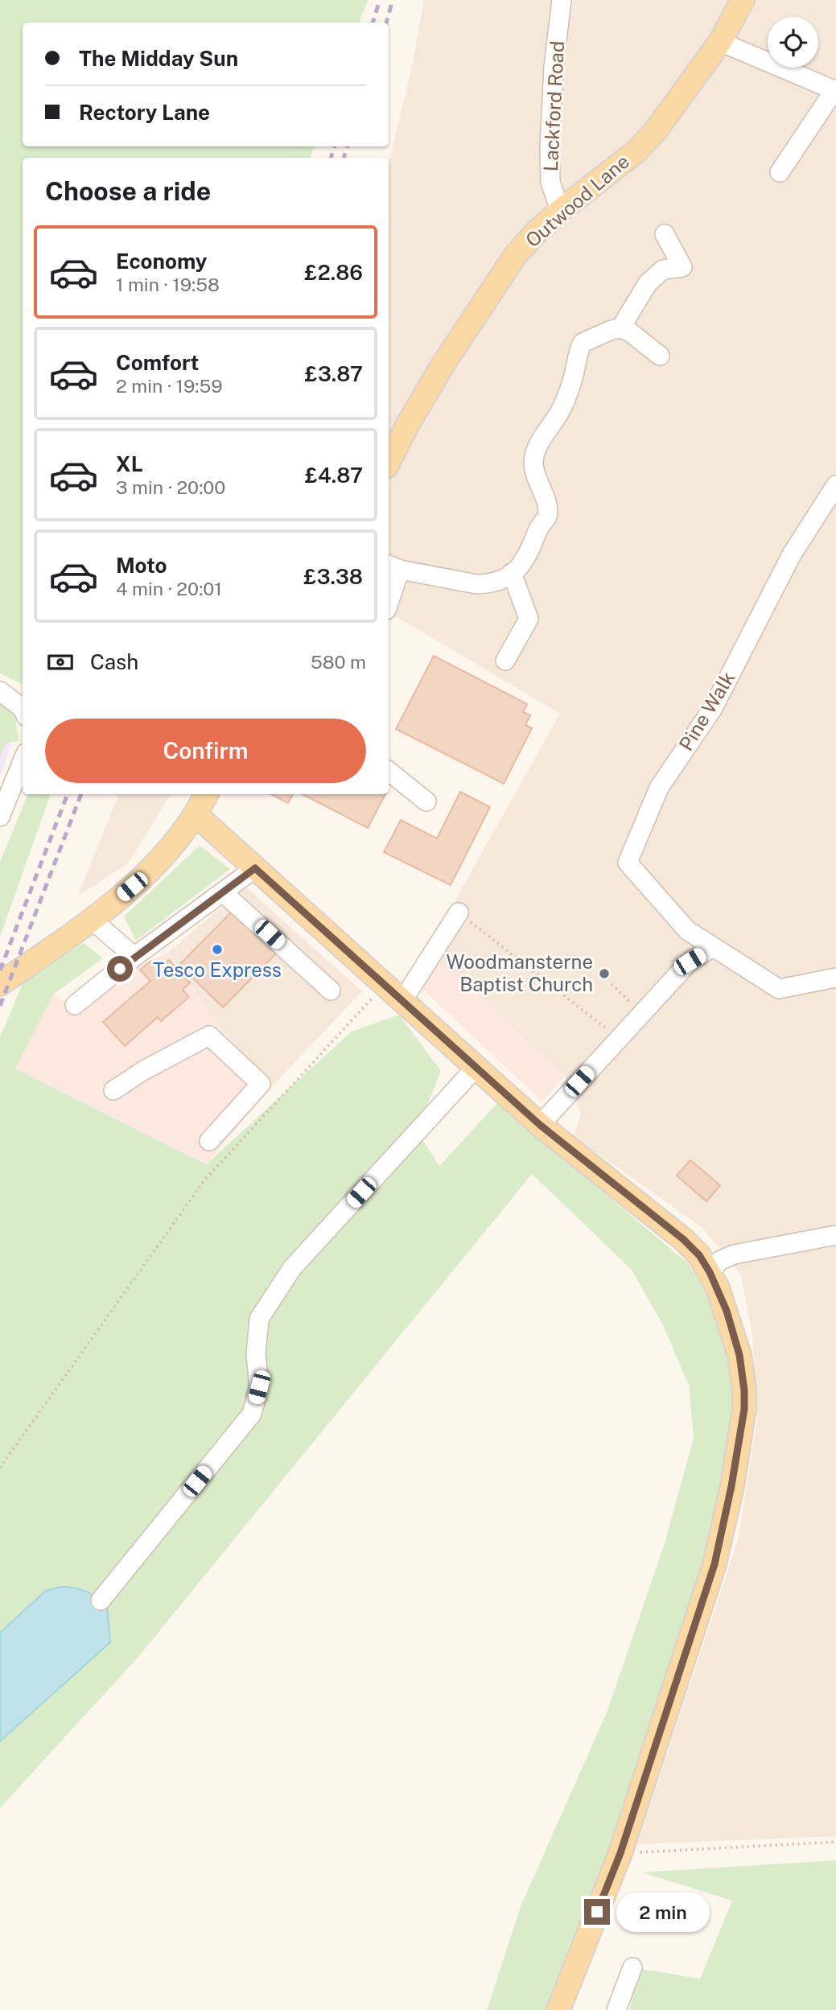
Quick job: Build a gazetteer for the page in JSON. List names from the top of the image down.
{
  "streets": {
    "main road": ["Outwood Lane"],
    "street": ["Lackford Road", "Pine Walk"]
  },
  "crossings": [
    ["Lackford Road", "Outwood Lane"]
  ],
  "places": ["Tesco Express", "Woodmansterne Baptist Church"],
  "page": {
    "banner": ["The Midday Sun", "Rectory Lane"],
    "heading": "Choose a ride",
    "list": [
      {
        "name": "Economy",
        "note": "1 min · 19:58",
        "value": "£2.86"
      },
      {
        "name": "Comfort",
        "note": "2 min · 19:59",
        "value": "£3.87"
      },
      {
        "name": "XL",
        "note": "3 min · 20:00",
        "value": "£4.87"
      },
      {
        "name": "Moto",
        "note": "4 min · 20:01",
        "value": "£3.38"
      }
    ],
    "pay": ["Cash", "580 m"],
    "buttons": "Confirm",
    "bubble": "2 min"
  }
}
